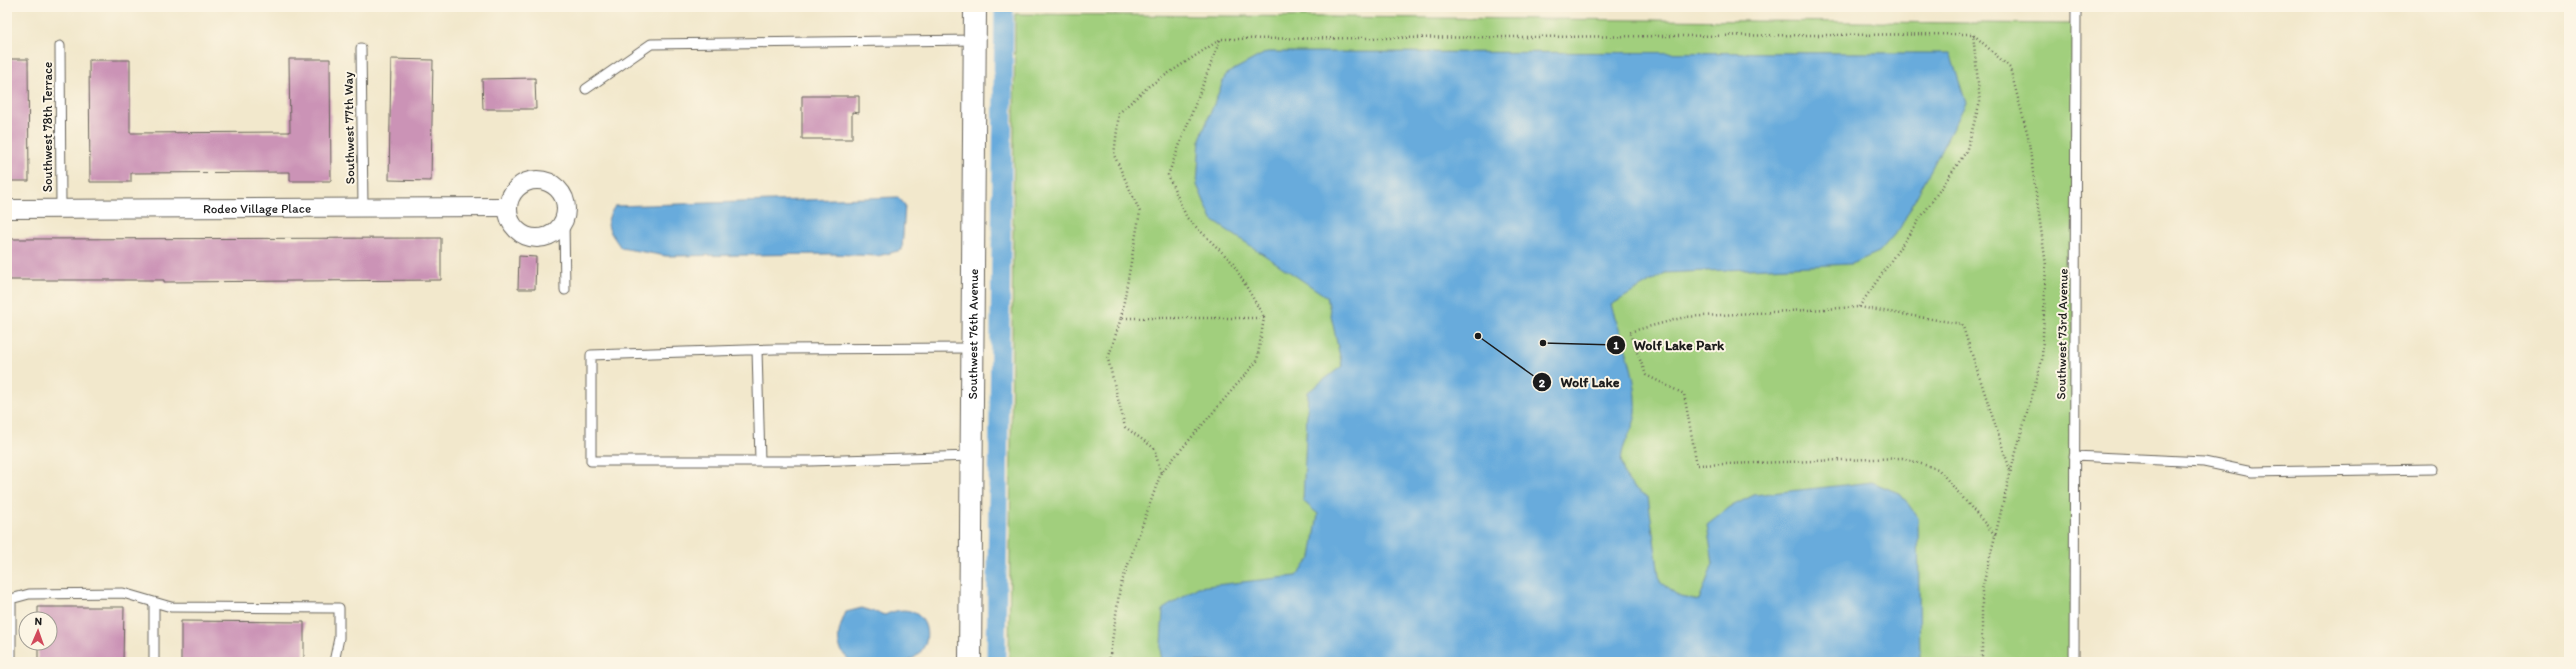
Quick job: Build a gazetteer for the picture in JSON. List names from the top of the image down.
{
  "streets": {
    "street": ["Rodeo Village Place", "Southwest 76th Avenue"],
    "lane": ["Southwest 78th Terrace", "Southwest 77th Way", "Southwest 73rd Avenue"]
  },
  "crossings": [
    ["Southwest 78th Terrace", "Rodeo Village Place"],
    ["Southwest 77th Way", "Rodeo Village Place"]
  ],
  "places": ["Wolf Lake", "Wolf Lake Park"],
  "north": "top"
}
